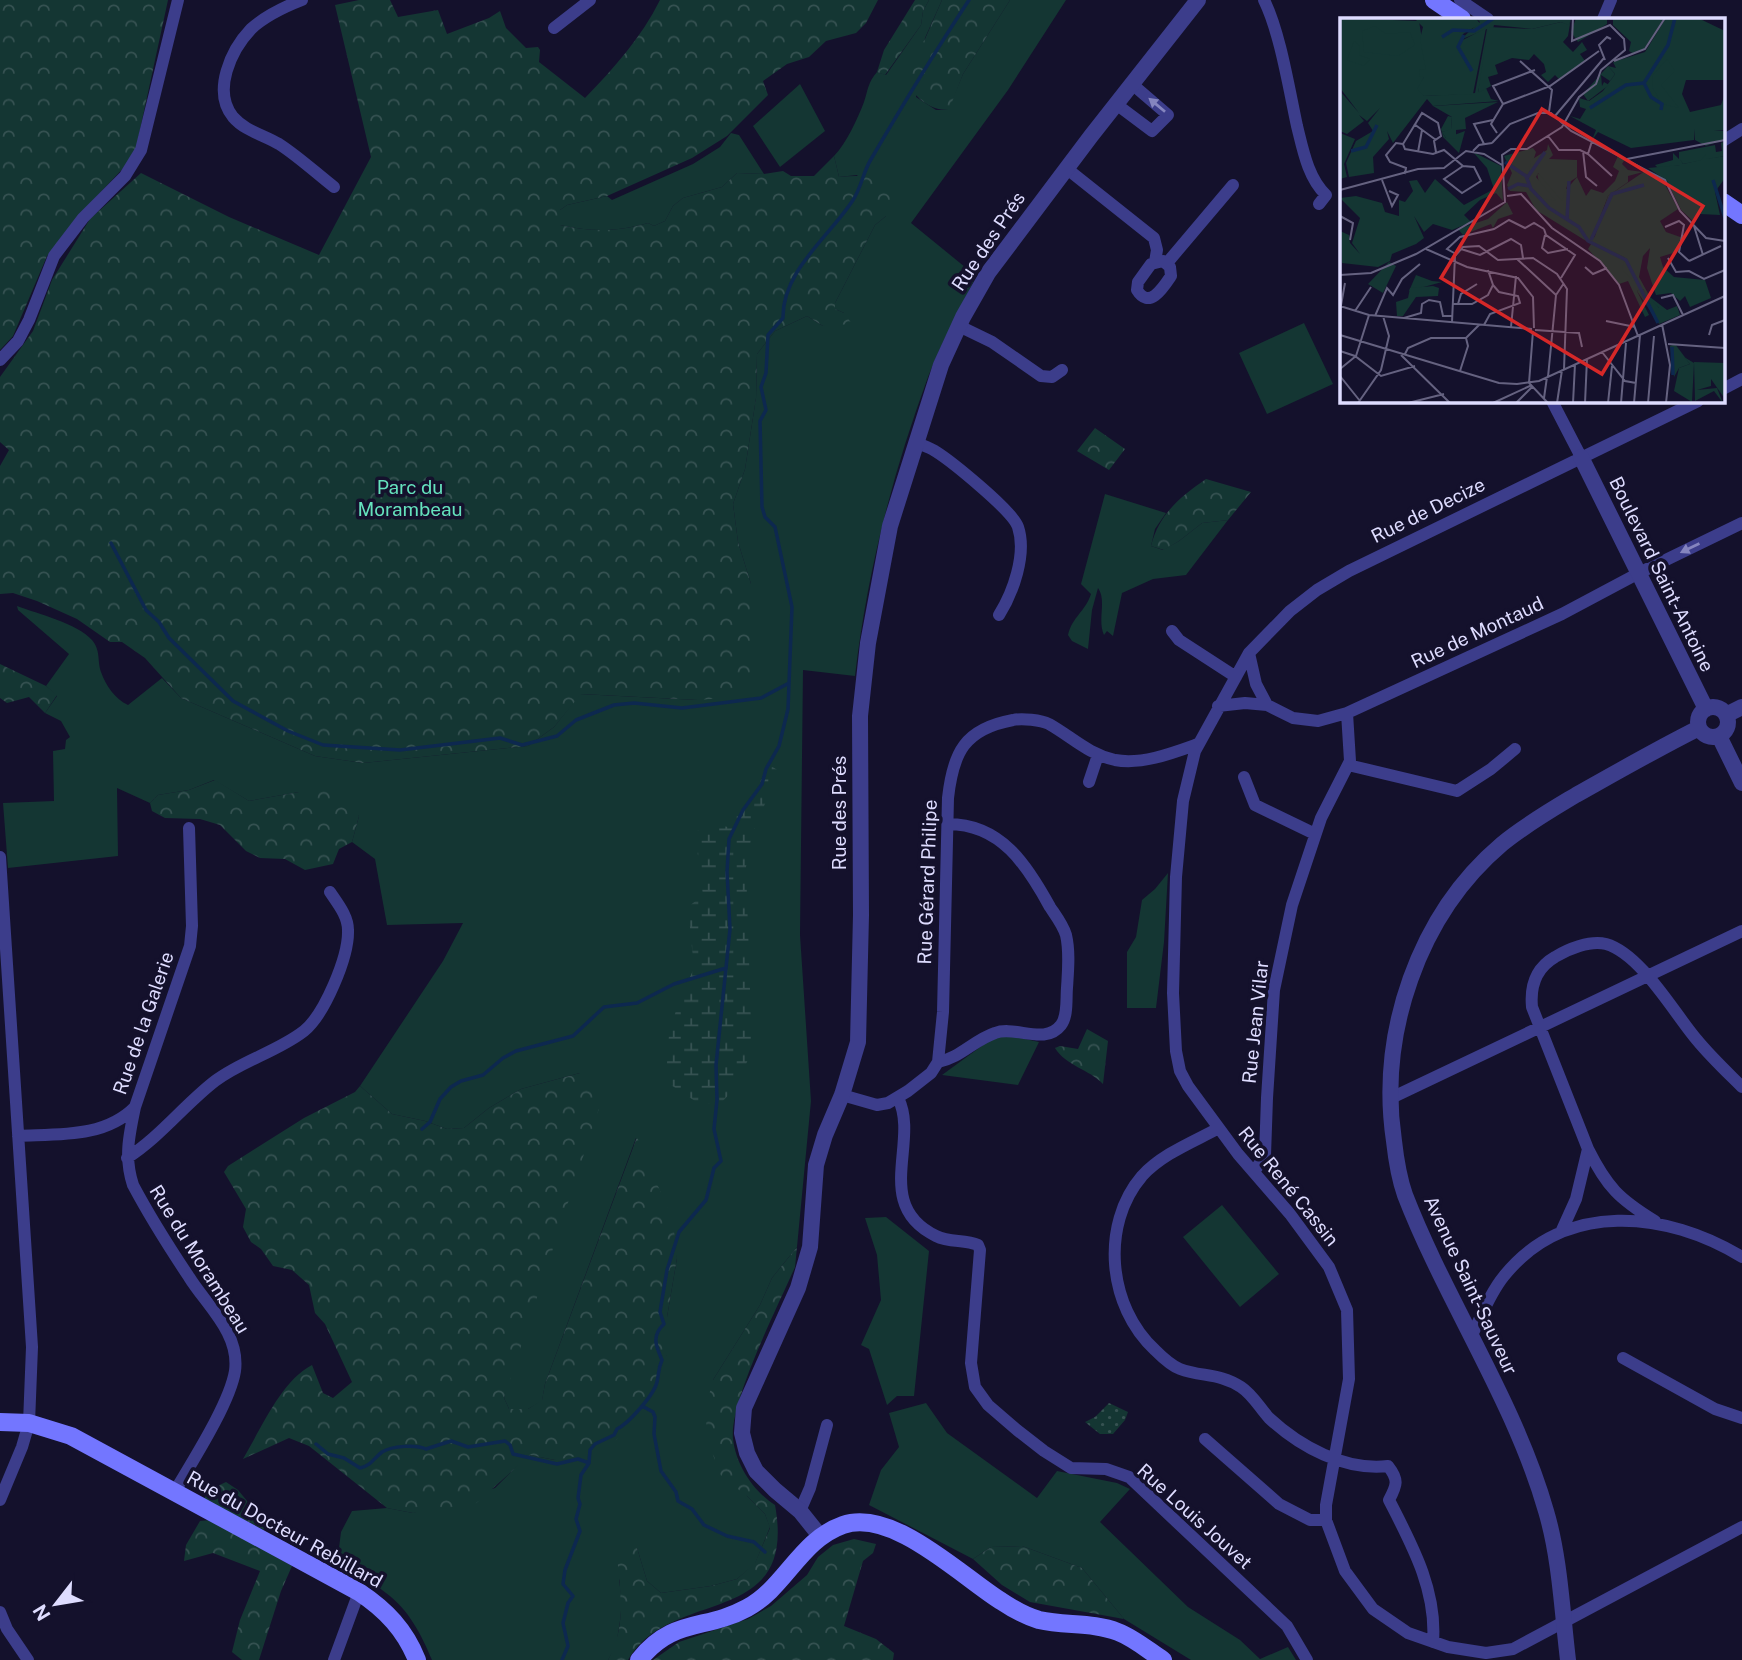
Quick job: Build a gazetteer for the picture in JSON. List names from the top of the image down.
{
  "streets": {
    "main road": ["Rue du Docteur Rebillard"],
    "street": [
      "Rue des Prés",
      "Rue de Decize",
      "Boulevard Saint-Antoine",
      "Rue de Montaud",
      "Rue Gérard Philipe",
      "Rue Jean Vilar",
      "Rue de la Galerie",
      "Rue René Cassin",
      "Rue du Morambeau",
      "Avenue Saint-Sauveur",
      "Rue Louis Jouvet"
    ]
  },
  "crossings": [
    ["Rue de Decize", "Boulevard Saint-Antoine"],
    ["Rue de Decize", "Rue de Montaud"],
    ["Rue de Decize", "Rue René Cassin"],
    ["Boulevard Saint-Antoine", "Rue de Montaud"],
    ["Boulevard Saint-Antoine", "Avenue Saint-Sauveur"],
    ["Rue de Montaud", "Rue Jean Vilar"],
    ["Rue de Montaud", "Rue René Cassin"],
    ["Rue Gérard Philipe", "Rue René Cassin"],
    ["Rue Jean Vilar", "Rue René Cassin"],
    ["Rue de la Galerie", "Rue du Morambeau"],
    ["Rue René Cassin", "Avenue Saint-Sauveur"],
    ["Rue du Morambeau", "Rue du Docteur Rebillard"]
  ],
  "parks": ["Parc du Morambeau"],
  "north": "bottom left"
}
